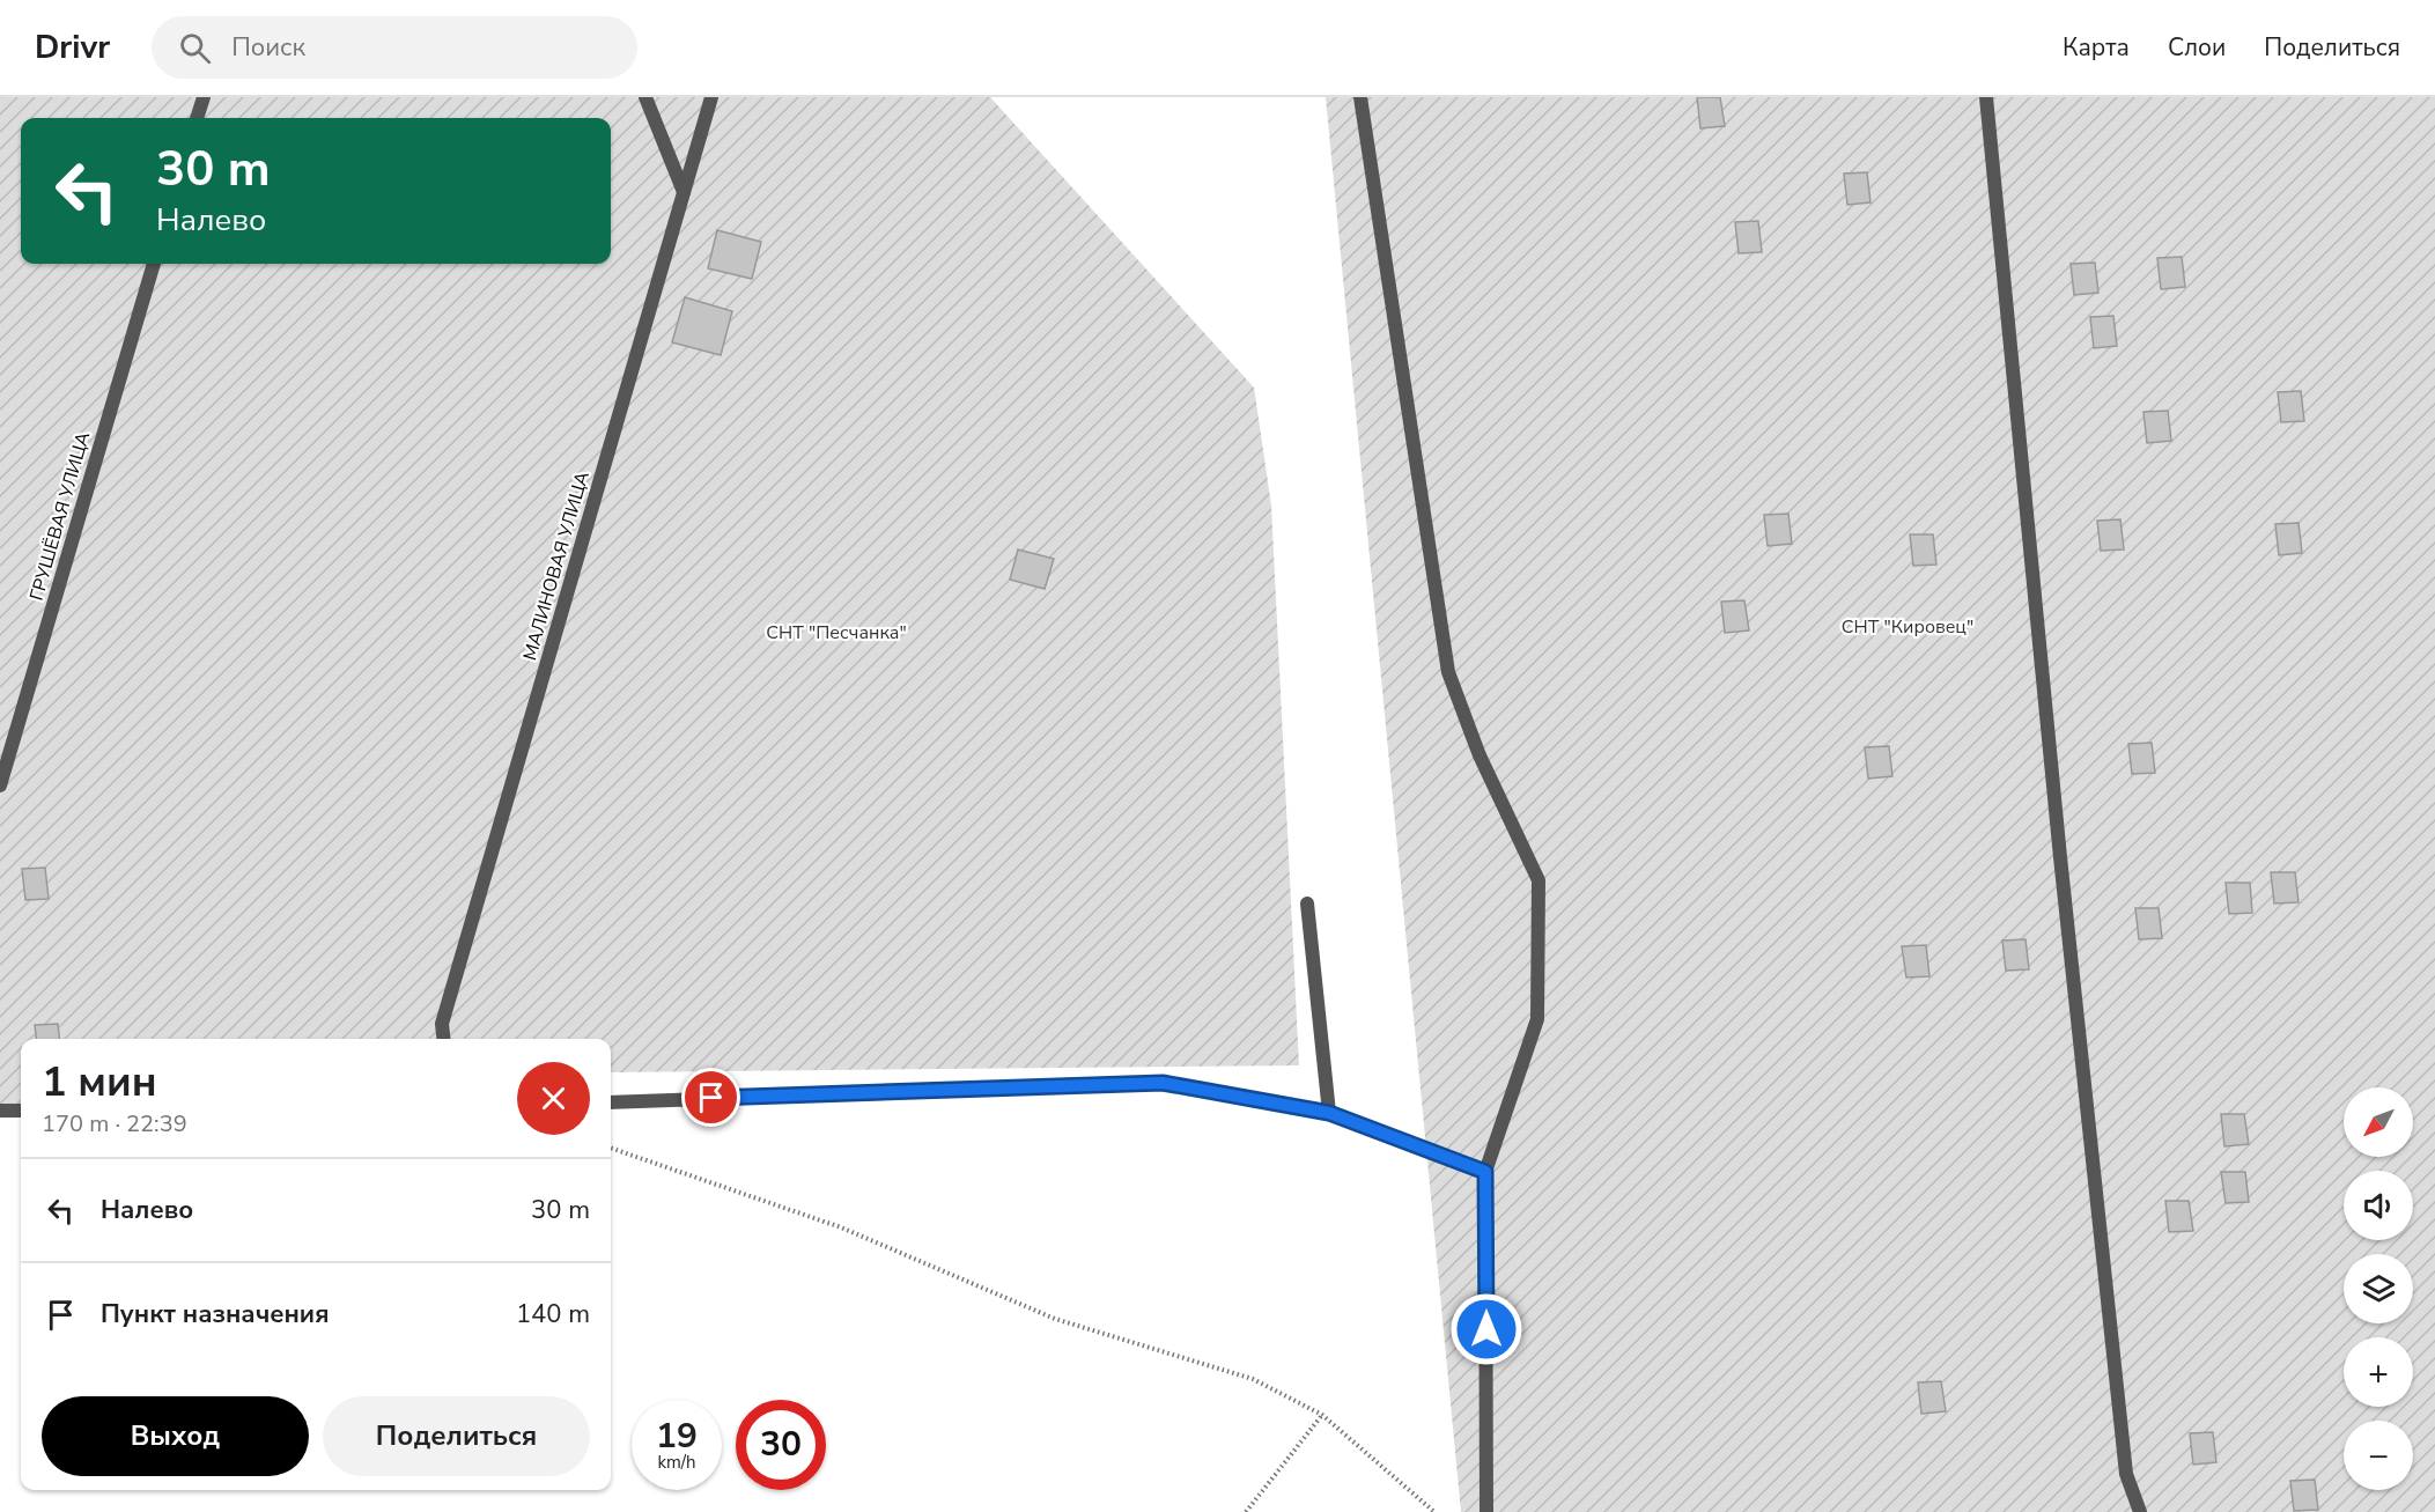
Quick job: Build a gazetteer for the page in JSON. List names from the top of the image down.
{
  "streets": {
    "street": ["ГРУШЁВАЯ УЛИЦА", "МАЛИНОВАЯ УЛИЦА"]
  },
  "parks": ["СНТ \"Кировец\"", "СНТ \"Песчанка\""],
  "north": "bottom left",
  "page": {
    "header": "Drivr",
    "search": "Поиск",
    "nav": ["Карта", "Слои", "Поделиться"],
    "turn": ["30 m", "Налево"],
    "heading": ["1 мин", "170 m · 22:39"],
    "map_buttons": ["+", "−"],
    "list": [
      {
        "name": "Налево",
        "value": "30 m"
      },
      {
        "name": "Пункт назначения",
        "value": "140 m"
      }
    ],
    "buttons": ["Выход", "Поделиться"],
    "speed": "19 km/h",
    "limit": "30"
  }
}
